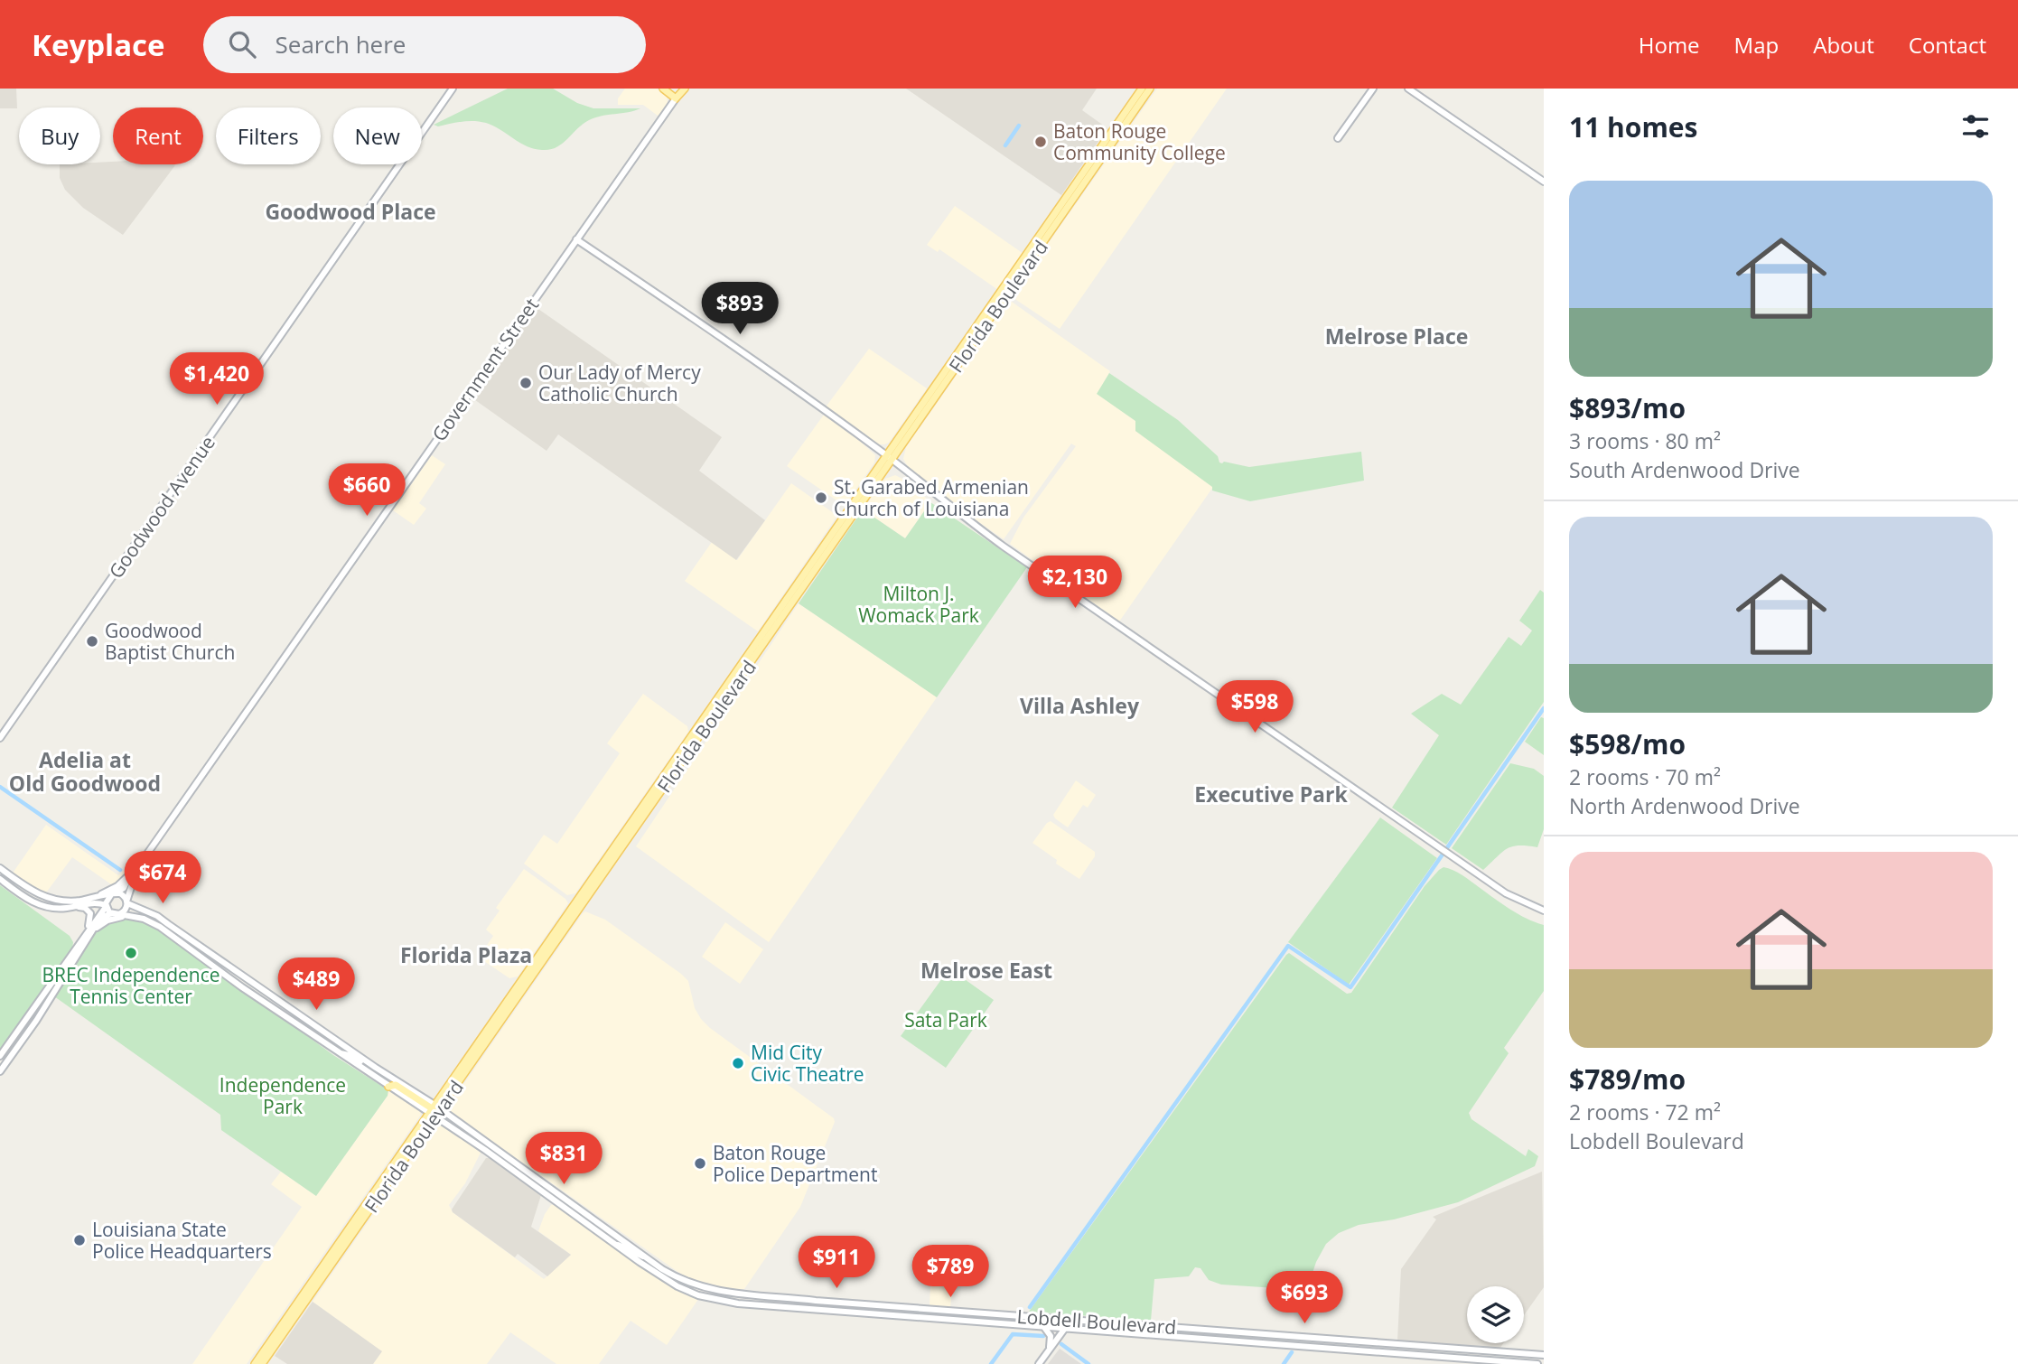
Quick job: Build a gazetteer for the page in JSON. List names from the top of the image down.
{
  "streets": {
    "main road": [
      "Florida Boulevard",
      "Government Street",
      "Goodwood Avenue",
      "Lobdell Boulevard"
    ]
  },
  "crossings": [
    ["Florida Boulevard", "Lobdell Boulevard"]
  ],
  "districts": [
    "Goodwood Place",
    "Melrose Place",
    "Villa Ashley",
    "Adelia at Old Goodwood",
    "Executive Park",
    "Florida Plaza",
    "Melrose East"
  ],
  "parks": ["Milton J. Womack Park", "Sata Park", "Independence Park"],
  "places": [
    "Baton Rouge Community College",
    "Our Lady of Mercy Catholic Church",
    "St. Garabed Armenian Church of Louisiana",
    "Goodwood Baptist Church",
    "BREC Independence Tennis Center",
    "Mid City Civic Theatre",
    "Baton Rouge Police Department",
    "Louisiana State Police Headquarters"
  ],
  "page": {
    "header": "Keyplace",
    "search": "Search here",
    "nav": [
      "Home",
      "Map",
      "About",
      "Contact"
    ],
    "heading": "11 homes",
    "chip": [
      "Buy",
      "Rent",
      "Filters",
      "New"
    ],
    "list": [
      {
        "name": "$893/mo",
        "note": "3 rooms · 80 m² · South Ardenwood Drive"
      },
      {
        "name": "$598/mo",
        "note": "2 rooms · 70 m² · North Ardenwood Drive"
      },
      {
        "name": "$789/mo",
        "note": "2 rooms · 72 m² · Lobdell Boulevard"
      }
    ],
    "price": [
      "$893",
      "$1,420",
      "$660",
      "$2,130",
      "$598",
      "$674",
      "$489",
      "$831",
      "$911",
      "$789",
      "$693"
    ]
  }
}
